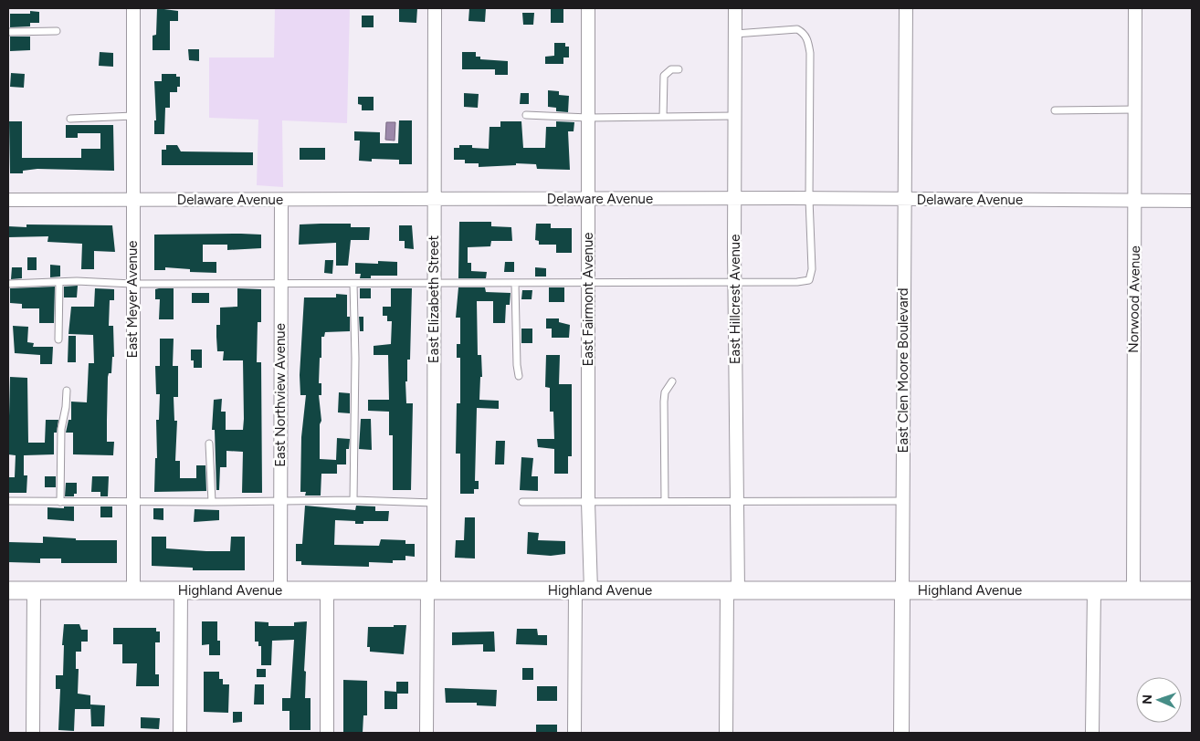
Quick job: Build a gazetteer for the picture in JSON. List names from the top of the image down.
{
  "streets": {
    "main road": ["Highland Avenue"],
    "street": [
      "Delaware Avenue",
      "East Meyer Avenue",
      "East Elizabeth Street",
      "East Fairmont Avenue",
      "East Hillcrest Avenue",
      "Norwood Avenue",
      "East Clen Moore Boulevard",
      "East Northview Avenue"
    ]
  },
  "crossings": [
    ["Delaware Avenue", "East Meyer Avenue"],
    ["Delaware Avenue", "East Elizabeth Street"],
    ["Delaware Avenue", "East Fairmont Avenue"],
    ["Delaware Avenue", "East Hillcrest Avenue"],
    ["Delaware Avenue", "Norwood Avenue"],
    ["Delaware Avenue", "East Clen Moore Boulevard"],
    ["Delaware Avenue", "East Northview Avenue"],
    ["East Meyer Avenue", "Highland Avenue"],
    ["East Elizabeth Street", "Highland Avenue"],
    ["East Fairmont Avenue", "Highland Avenue"],
    ["East Hillcrest Avenue", "Highland Avenue"],
    ["Norwood Avenue", "Highland Avenue"],
    ["East Clen Moore Boulevard", "Highland Avenue"],
    ["East Northview Avenue", "Highland Avenue"]
  ],
  "north": "left"
}
